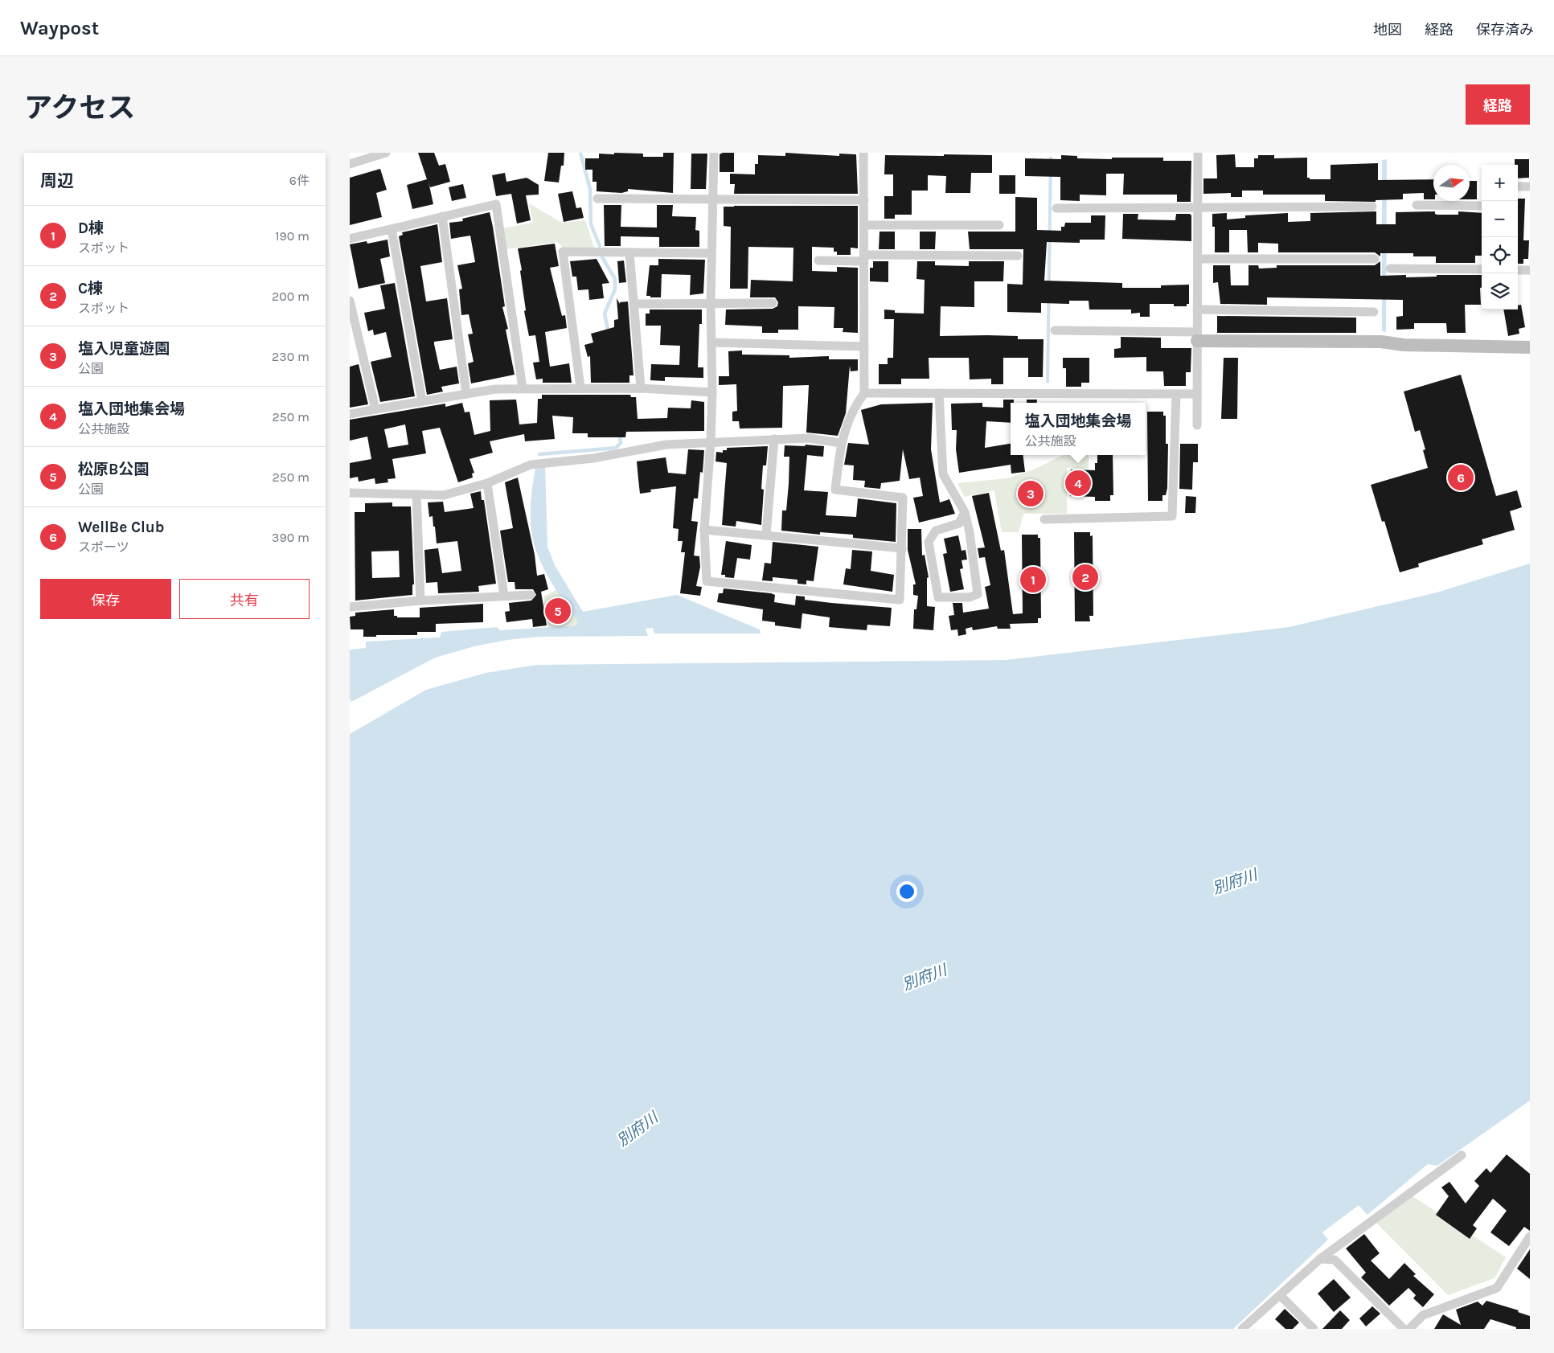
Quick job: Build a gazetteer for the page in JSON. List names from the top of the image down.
{
  "water": ["別府川"],
  "north": "right",
  "page": {
    "header": "Waypost",
    "nav": ["地図", "経路", "保存済み"],
    "title": "アクセス",
    "buttons": [
      "経路",
      ["保存", "共有"]
    ],
    "heading": ["周辺", "6件"],
    "map_buttons": ["+", "−"],
    "list": [
      {
        "mark": "1",
        "name": "D棟",
        "note": "スポット",
        "value": "190 m"
      },
      {
        "mark": "2",
        "name": "C棟",
        "note": "スポット",
        "value": "200 m"
      },
      {
        "mark": "3",
        "name": "塩入児童遊園",
        "note": "公園",
        "value": "230 m"
      },
      {
        "mark": "4",
        "name": "塩入団地集会場",
        "note": "公共施設",
        "value": "250 m"
      },
      {
        "mark": "5",
        "name": "松原B公園",
        "note": "公園",
        "value": "250 m"
      },
      {
        "mark": "6",
        "name": "WellBe Club",
        "note": "スポーツ",
        "value": "390 m"
      }
    ],
    "popup": ["塩入団地集会場", "公共施設"],
    "pins": [
      "6",
      "4",
      "3",
      "2",
      "1",
      "5"
    ]
  }
}
